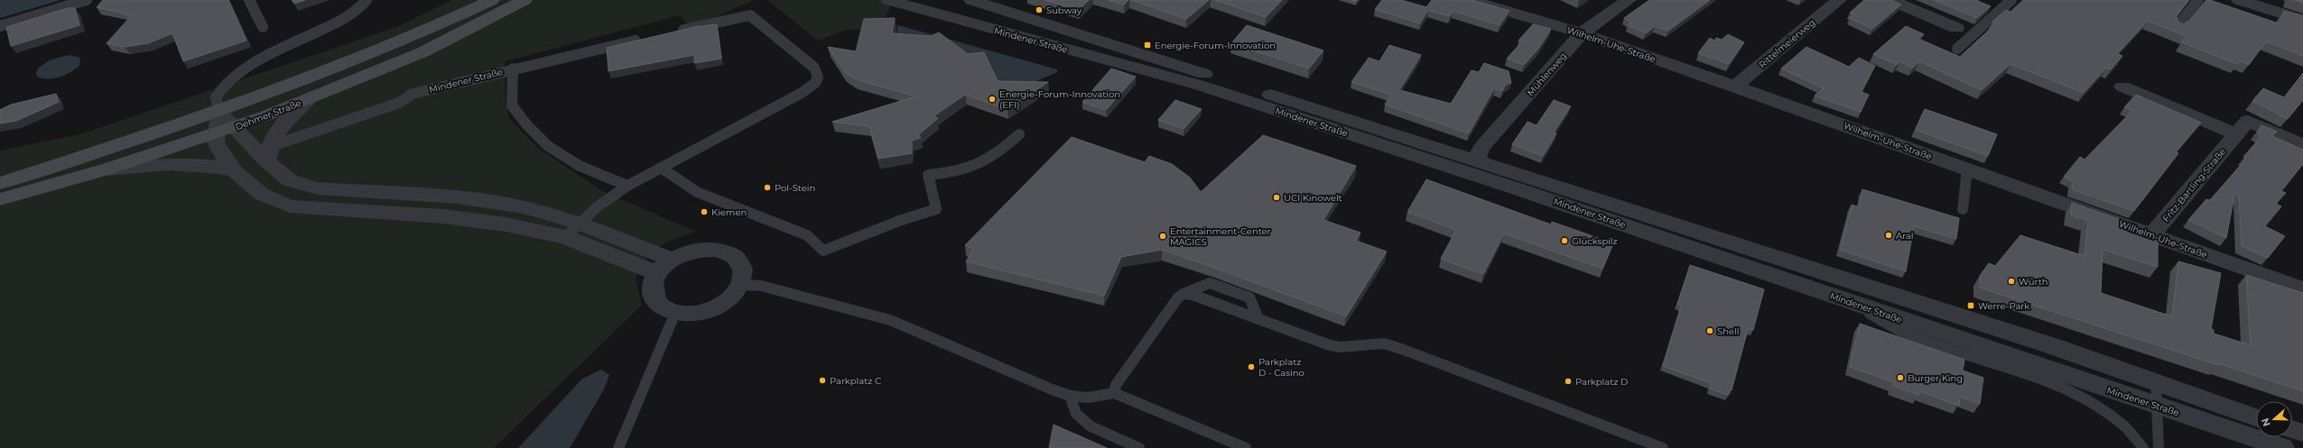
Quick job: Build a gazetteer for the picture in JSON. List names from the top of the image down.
{
  "streets": {
    "main road": ["Dehmer Straße"],
    "street": [
      "Mindener Straße",
      "Rittelmeierweg",
      "Wilhelm-Uhe-Straße",
      "Mühlenweg",
      "Fritz-Bartling-Straße"
    ]
  },
  "crossings": [
    ["Mindener Straße", "Mühlenweg"],
    ["Rittelmeierweg", "Wilhelm-Uhe-Straße"],
    ["Wilhelm-Uhe-Straße", "Mühlenweg"],
    ["Wilhelm-Uhe-Straße", "Fritz-Bartling-Straße"]
  ],
  "places": {
    "other": [
      "Subway",
      "Energie-Forum-Innovation (EFI)",
      "Pol-Stein",
      "UCI Kinowelt",
      "Kiemen",
      "Aral",
      "Entertainment-Center MAGICS",
      "Glückspilz",
      "Würth",
      "Shell",
      "Parkplatz D - Casino",
      "Burger King",
      "Parkplatz C",
      "Parkplatz D"
    ],
    "transit": ["Energie-Forum-Innovation", "Werre-Park"]
  },
  "north": "left"
}
